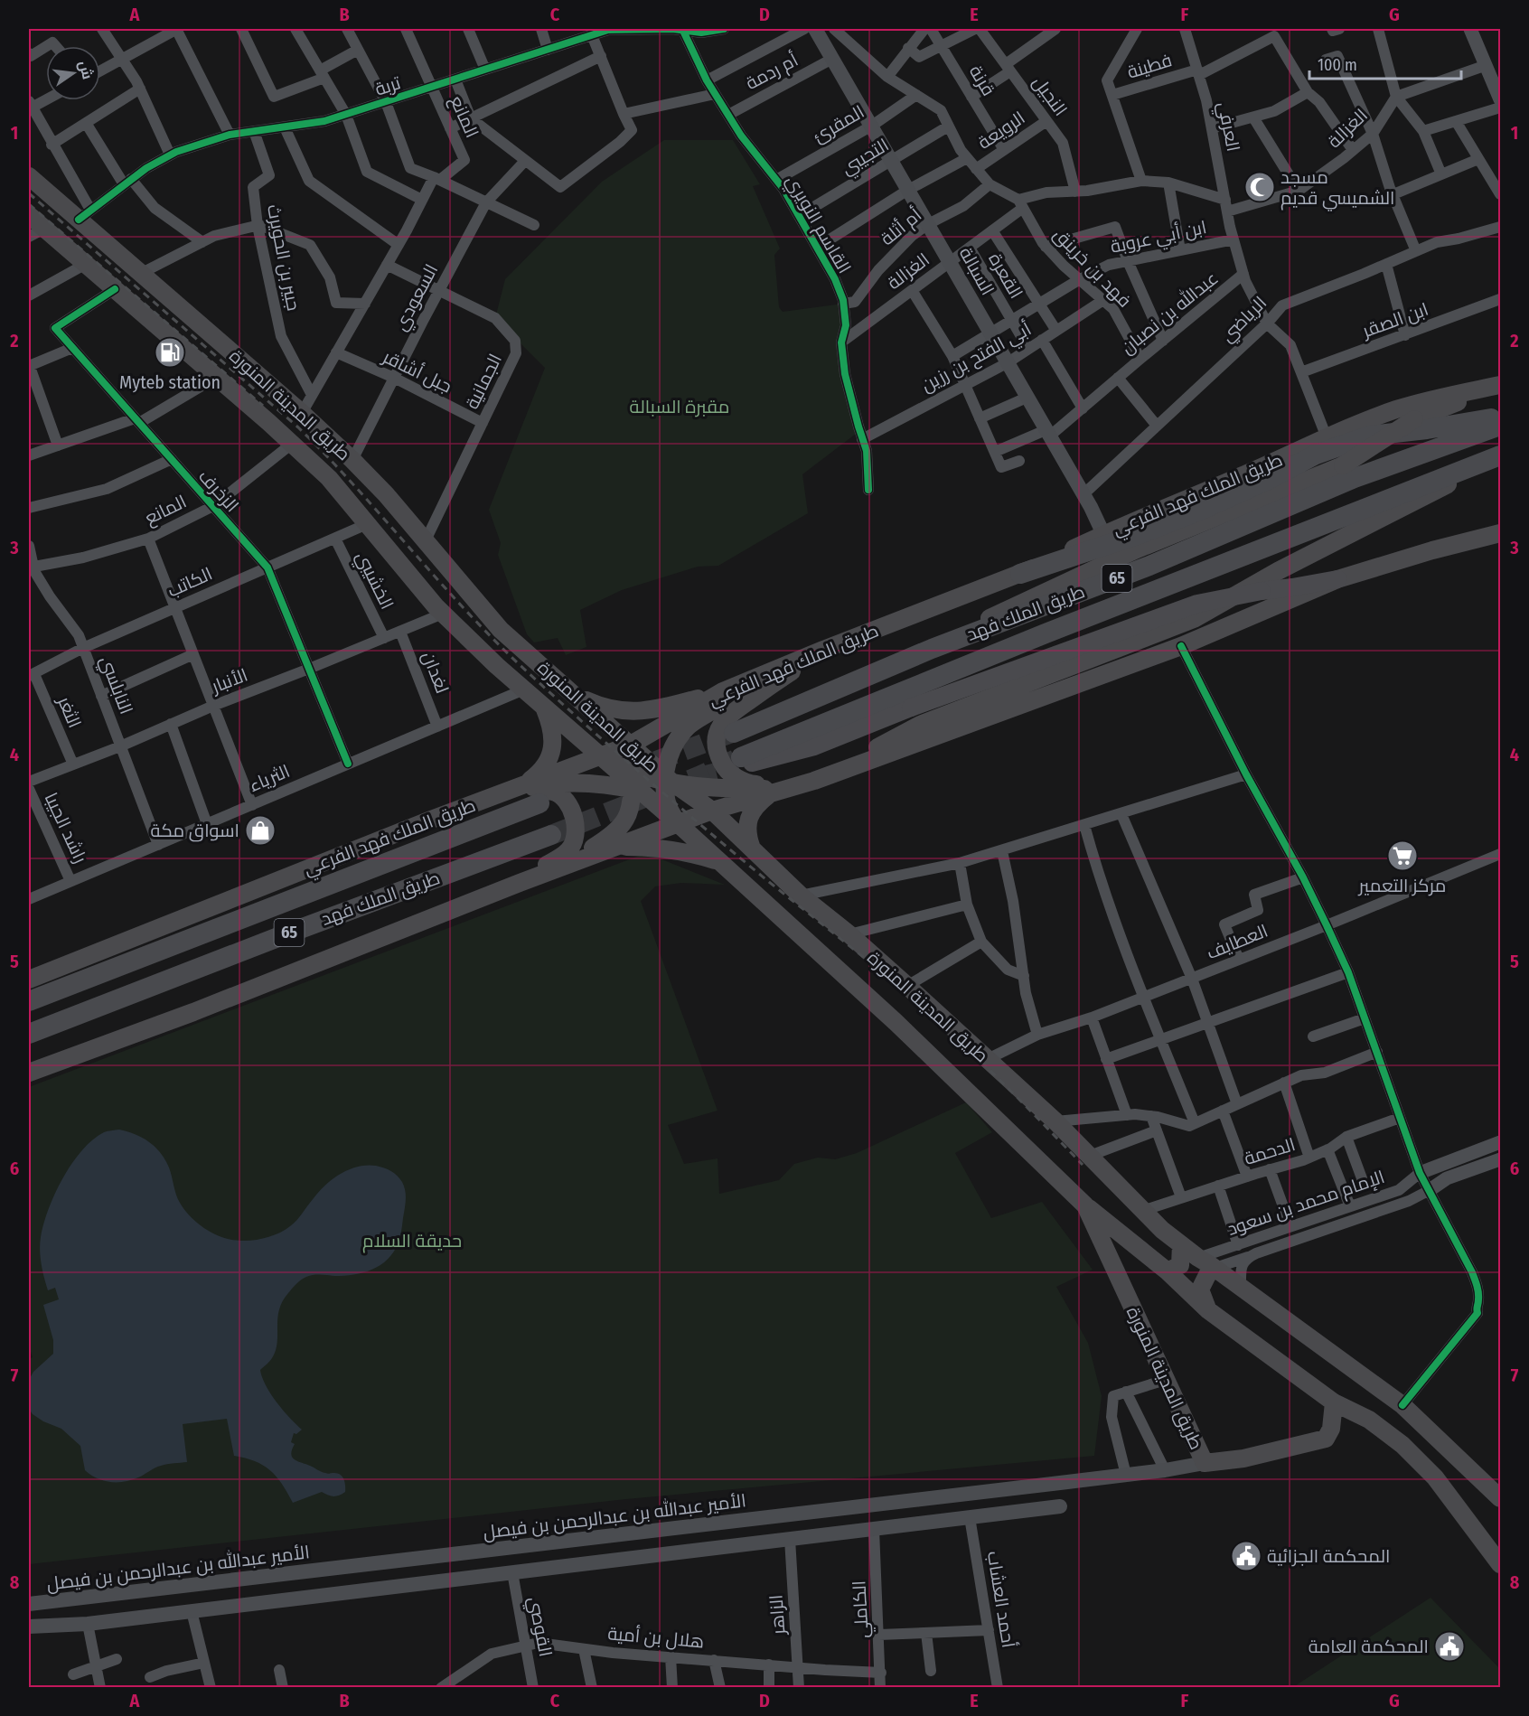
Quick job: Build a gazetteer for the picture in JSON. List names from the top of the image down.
{
  "streets": {
    "highway": ["65", "طريق الملك فهد"],
    "main road": [
      "السبالة",
      "طريق المدينة المنورة",
      "طريق الملك فهد الفرعي",
      "الأمير عبدالله بن عبدالرحمن بن فيصل"
    ],
    "street": [
      "فطينة",
      "أم ردمة",
      "قرنة",
      "تربة",
      "النجيل",
      "المانع",
      "المقرئ",
      "العرفي",
      "الغزالة",
      "الرويعة",
      "التجيبي",
      "القاسم النويري",
      "أم أثلة",
      "ابن أبي عروبة",
      "جبير بن الحويرث",
      "فهد بن خرينق",
      "القعرة",
      "السعودي",
      "عبدالله بن نصبان",
      "الرياضي",
      "ابن الصقر",
      "أبي الفتح بن رزين",
      "جبل أشاقر",
      "الجمانية",
      "الزخرف",
      "الخشيبي",
      "الكاتب",
      "لغدان",
      "الأنبار",
      "النابلسي",
      "الثغر",
      "الثرياء",
      "راشد الجيبا",
      "العطايف",
      "الدحمة",
      "الإمام محمد بن سعود",
      "أحمد العشاب",
      "الكاملي",
      "الزاهر",
      "القوصي",
      "هلال بن أمية"
    ]
  },
  "crossings": [
    ["فطينة", "العرفي"],
    ["أم ردمة", "القاسم النويري"],
    ["أم ردمة", "السبالة"],
    ["قرنة", "الرويعة"],
    ["تربة", "المانع"],
    ["تربة", "القاسم النويري"],
    ["تربة", "جبير بن الحويرث"],
    ["تربة", "طريق المدينة المنورة"],
    ["النجيل", "الغزالة"],
    ["النجيل", "الرويعة"],
    ["المانع", "جبير بن الحويرث"],
    ["المانع", "جبل أشاقر"],
    ["المانع", "الجمانية"],
    ["المانع", "طريق المدينة المنورة"],
    ["المانع", "الزخرف"],
    ["المانع", "النابلسي"],
    ["المقرئ", "القاسم النويري"],
    ["المقرئ", "السبالة"],
    ["العرفي", "الغزالة"],
    ["العرفي", "ابن أبي عروبة"],
    ["العرفي", "عبدالله بن نصبان"],
    ["العرفي", "الرياضي"],
    ["العرفي", "ابن الصقر"],
    ["العرفي", "طريق الملك فهد الفرعي"],
    ["الغزالة", "القاسم النويري"],
    ["الغزالة", "فهد بن خرينق"],
    ["الغزالة", "السبالة"],
    ["الغزالة", "القعرة"],
    ["التجيبي", "القاسم النويري"],
    ["التجيبي", "السبالة"],
    ["القاسم النويري", "أم أثلة"],
    ["القاسم النويري", "أبي الفتح بن رزين"],
    ["أم أثلة", "السبالة"],
    ["ابن أبي عروبة", "فهد بن خرينق"],
    ["ابن أبي عروبة", "السبالة"],
    ["ابن أبي عروبة", "القعرة"],
    ["فهد بن خرينق", "عبدالله بن نصبان"],
    ["فهد بن خرينق", "أبي الفتح بن رزين"],
    ["السبالة", "عبدالله بن نصبان"],
    ["السبالة", "الرياضي"],
    ["السبالة", "أبي الفتح بن رزين"],
    ["السبالة", "طريق الملك فهد الفرعي"],
    ["القعرة", "أبي الفتح بن رزين"],
    ["السعودي", "جبل أشاقر"],
    ["السعودي", "الجمانية"],
    ["السعودي", "طريق المدينة المنورة"],
    ["عبدالله بن نصبان", "الرياضي"],
    ["جبل أشاقر", "الجمانية"],
    ["الجمانية", "طريق المدينة المنورة"],
    ["طريق المدينة المنورة", "الزخرف"],
    ["طريق المدينة المنورة", "طريق الملك فهد الفرعي"],
    ["طريق المدينة المنورة", "الكاتب"],
    ["طريق المدينة المنورة", "الأنبار"],
    ["طريق المدينة المنورة", "الثرياء"],
    ["طريق المدينة المنورة", "العطايف"],
    ["طريق المدينة المنورة", "الدحمة"],
    ["طريق المدينة المنورة", "الإمام محمد بن سعود"],
    ["طريق المدينة المنورة", "الأمير عبدالله بن عبدالرحمن بن فيصل"],
    ["الزخرف", "الكاتب"],
    ["الزخرف", "الأنبار"],
    ["الزخرف", "الثرياء"],
    ["الخشيبي", "الكاتب"],
    ["الخشيبي", "الأنبار"],
    ["الكاتب", "النابلسي"],
    ["الكاتب", "الثغر"],
    ["لغدان", "الأنبار"],
    ["لغدان", "الثرياء"],
    ["الأنبار", "النابلسي"],
    ["الأنبار", "الثغر"],
    ["النابلسي", "الثرياء"],
    ["الثرياء", "راشد الجيبا"],
    ["الكاملي", "هلال بن أمية"],
    ["الزاهر", "هلال بن أمية"],
    ["القوصي", "هلال بن أمية"]
  ],
  "parks": ["مقبرة السبالة", "حديقة السلام"],
  "places": {
    "mosque": ["مسجد الشميسي قديم"],
    "fuel station": ["Myteb station"],
    "shop": ["اسواق مكة"],
    "supermarket": ["مركز التعمير"],
    "public building": ["المحكمة الجزائية", "المحكمة العامة"]
  },
  "scale_bar": "100 m",
  "north": "right",
  "grid": {
    "columns": [
      "A",
      "B",
      "C",
      "D",
      "E",
      "F",
      "G"
    ],
    "rows": [
      "1",
      "2",
      "3",
      "4",
      "5",
      "6",
      "7",
      "8"
    ]
  }
}
